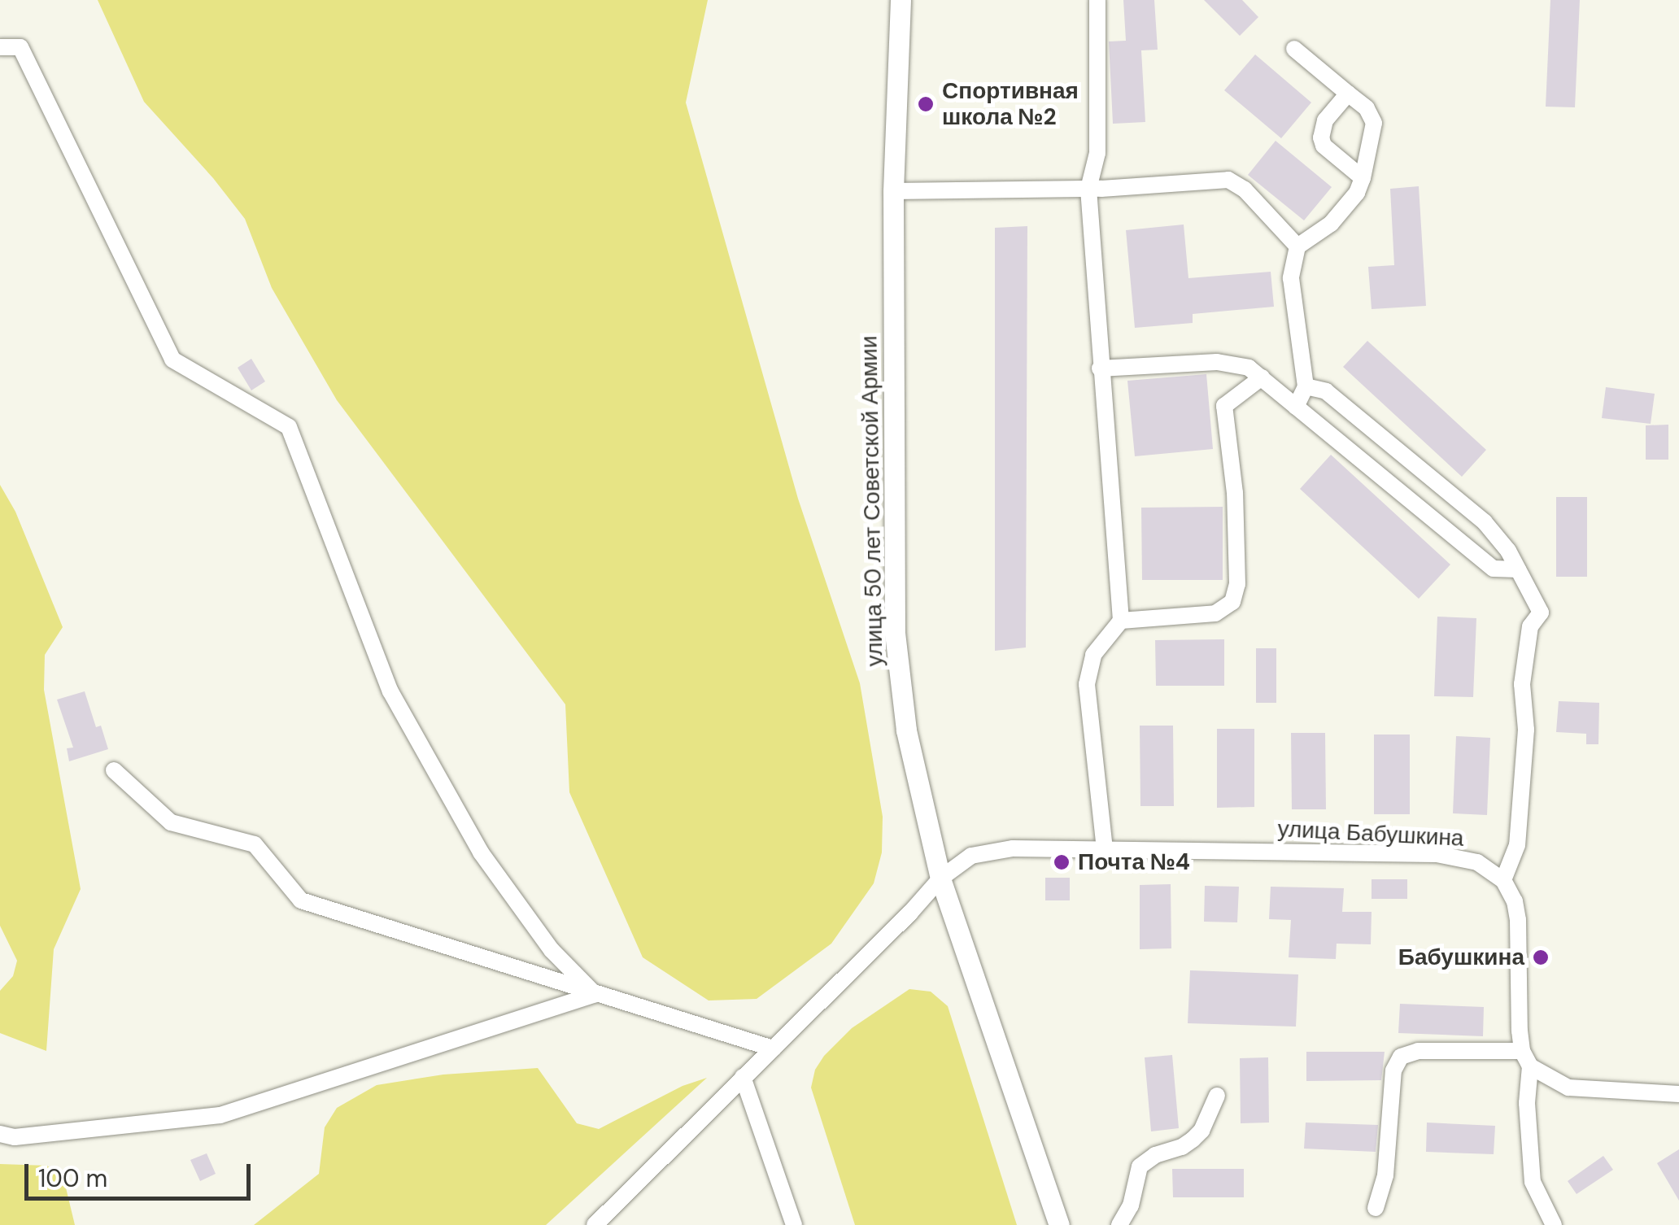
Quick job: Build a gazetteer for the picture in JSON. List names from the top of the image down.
{
  "streets": {
    "main road": ["улица 50 лет Советской Армии"],
    "street": ["улица Бабушкина"]
  },
  "crossings": [
    ["улица 50 лет Советской Армии", "улица Бабушкина"]
  ],
  "places": ["Спортивная школа №2", "Почта №4", "Бабушкина"],
  "scale_bar": "100 m"
}
